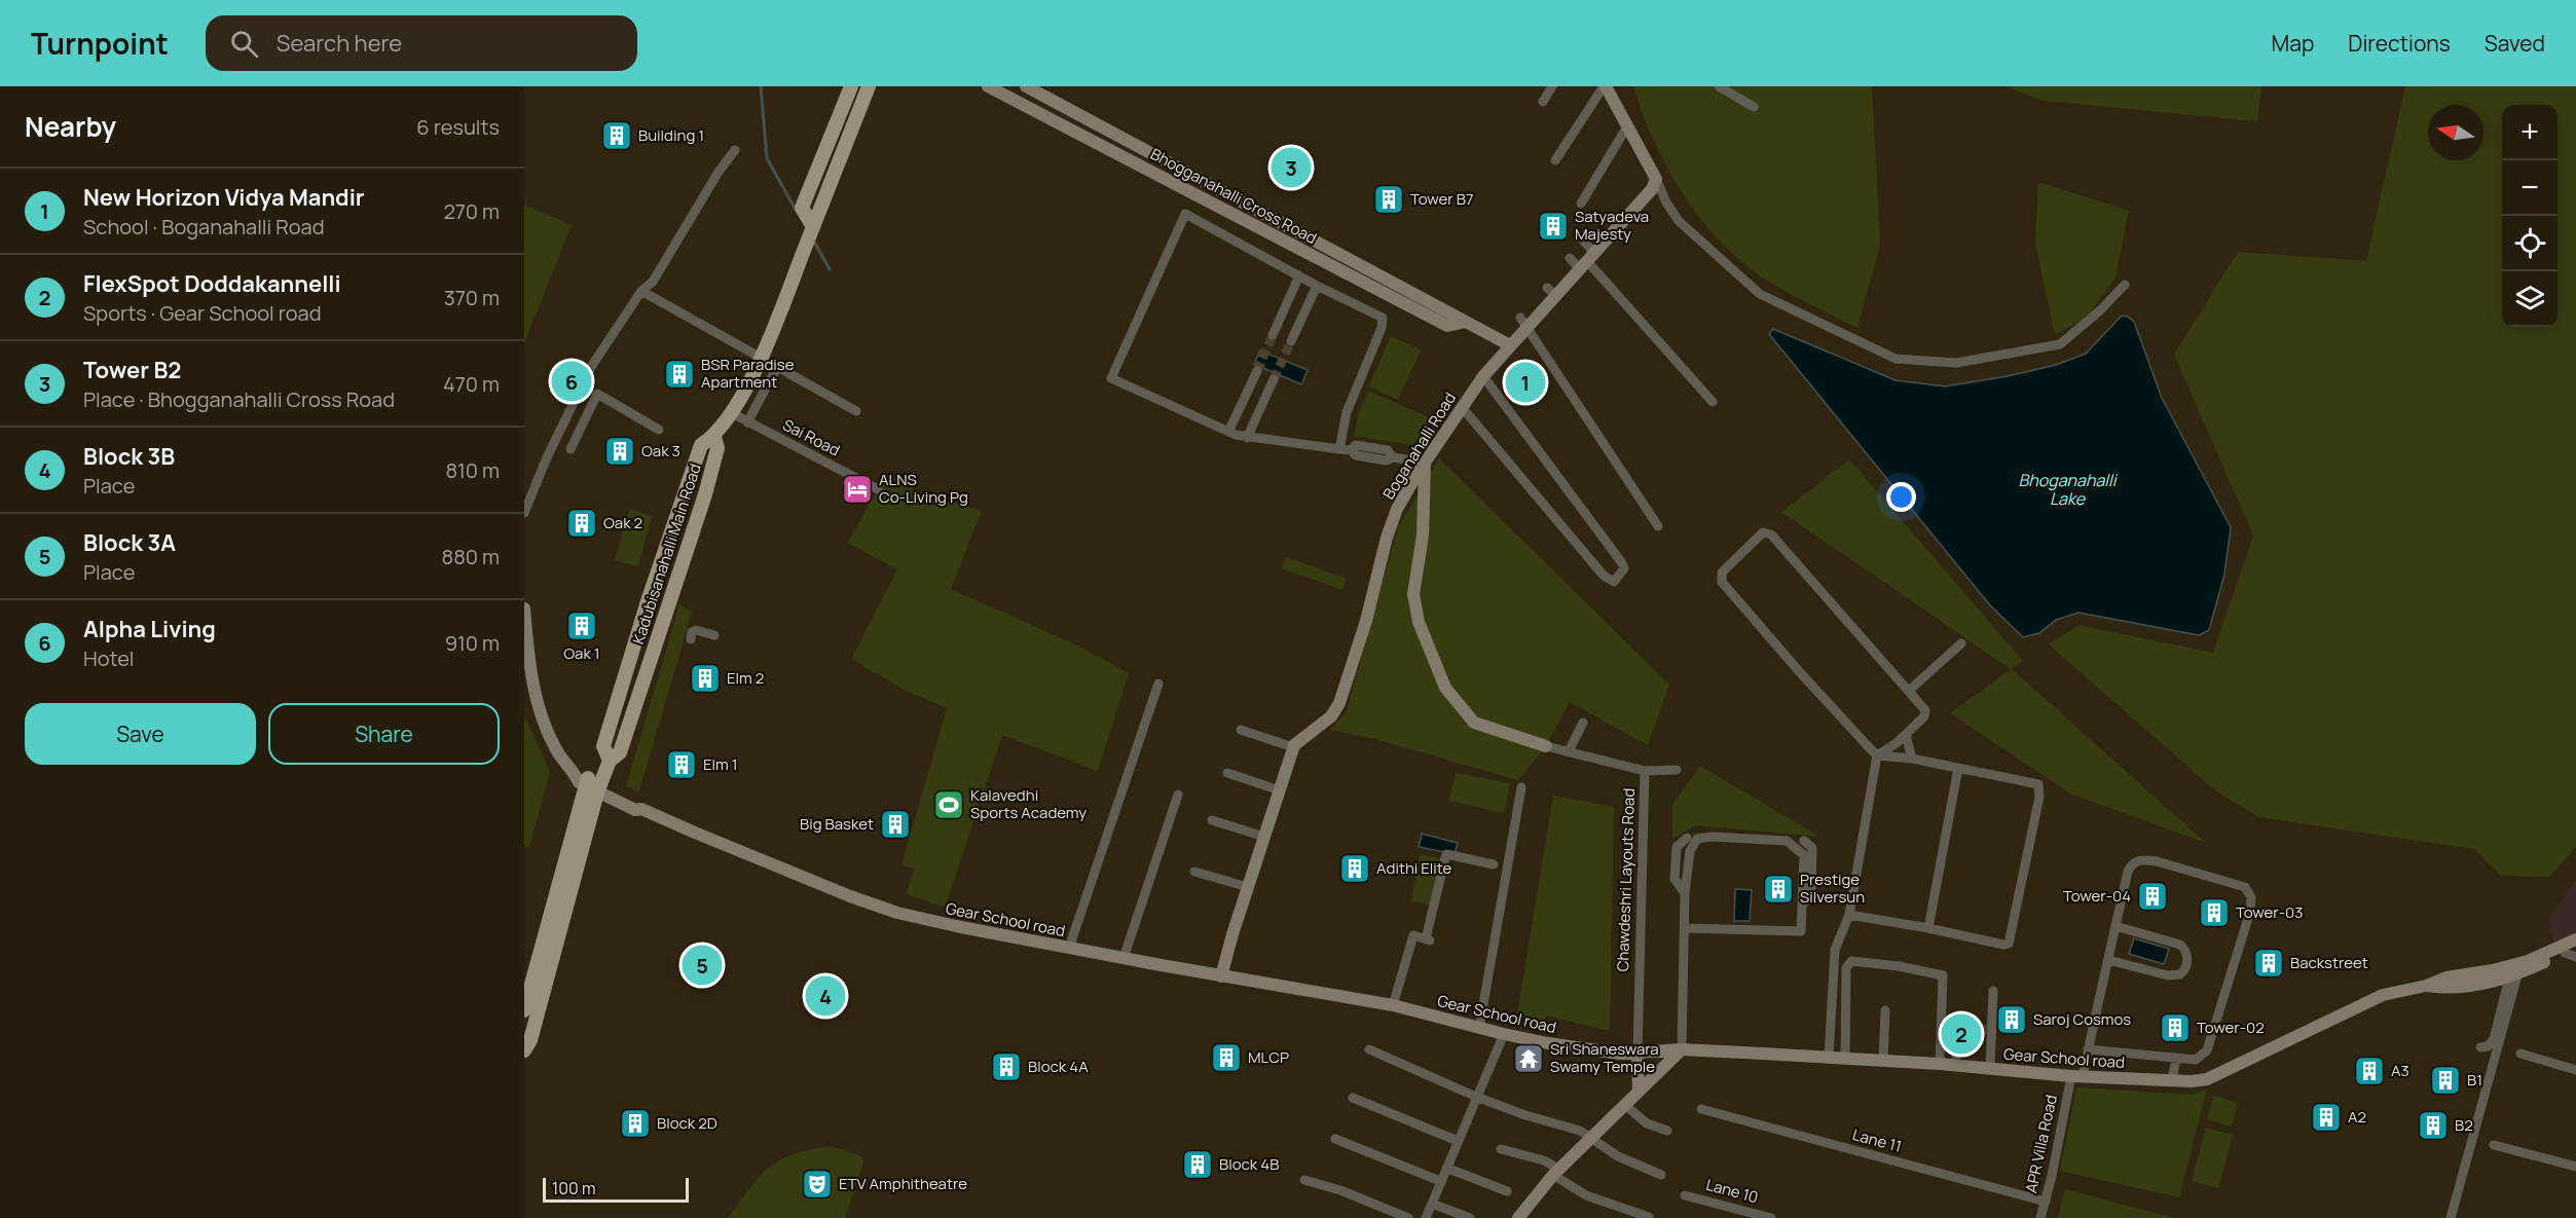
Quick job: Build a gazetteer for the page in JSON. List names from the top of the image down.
{
  "streets": {
    "main road": ["Kadubisanahalli Main Road"],
    "street": [
      "Bhogganahalli Cross Road",
      "Sai Road",
      "Boganahalli Road",
      "Chawdeshri Layouts Road",
      "Gear School road",
      "Lane 11",
      "APR Villa Road",
      "Lane 10"
    ]
  },
  "crossings": [
    ["Bhogganahalli Cross Road", "Boganahalli Road"],
    ["Kadubisanahalli Main Road", "Gear School road"],
    ["Chawdeshri Layouts Road", "Gear School road"],
    ["Gear School road", "APR Villa Road"],
    ["Lane 11", "APR Villa Road"]
  ],
  "water": ["Bhoganahalli Lake"],
  "places": {
    "building": [
      "Building 1",
      "Tower B7",
      "Satyadeva Majesty",
      "BSR Paradise Apartment",
      "Oak 3",
      "Oak 2",
      "Oak 1",
      "Elm 2",
      "Elm 1",
      "Big Basket",
      "Adithi Elite",
      "Prestige Silversun",
      "Tower-04",
      "Tower-03",
      "Backstreet",
      "Saroj Cosmos",
      "Tower-02",
      "MLCP",
      "Block 4A",
      "A3",
      "B1",
      "A2",
      "Block 2D",
      "B2",
      "Block 4B"
    ],
    "hotel": ["ALNS Co-Living Pg"],
    "sports": ["Kalavedhi Sports Academy"],
    "temple": ["Sri Shaneswara Swamy Temple"],
    "theatre": ["ETV Amphitheatre"]
  },
  "scale_bar": "100 m",
  "north": "left",
  "page": {
    "header": "Turnpoint",
    "search": "Search here",
    "nav": ["Map", "Directions", "Saved"],
    "heading": ["Nearby", "6 results"],
    "map_buttons": ["+", "−"],
    "pins": [
      "3",
      "6",
      "1",
      "5",
      "4",
      "2"
    ],
    "list": [
      {
        "mark": "1",
        "name": "New Horizon Vidya Mandir",
        "note": "School · Boganahalli Road",
        "value": "270 m"
      },
      {
        "mark": "2",
        "name": "FlexSpot Doddakannelli",
        "note": "Sports · Gear School road",
        "value": "370 m"
      },
      {
        "mark": "3",
        "name": "Tower B2",
        "note": "Place · Bhogganahalli Cross Road",
        "value": "470 m"
      },
      {
        "mark": "4",
        "name": "Block 3B",
        "note": "Place",
        "value": "810 m"
      },
      {
        "mark": "5",
        "name": "Block 3A",
        "note": "Place",
        "value": "880 m"
      },
      {
        "mark": "6",
        "name": "Alpha Living",
        "note": "Hotel",
        "value": "910 m"
      }
    ],
    "buttons": ["Save", "Share"],
    "scale": "100 m"
  }
}
